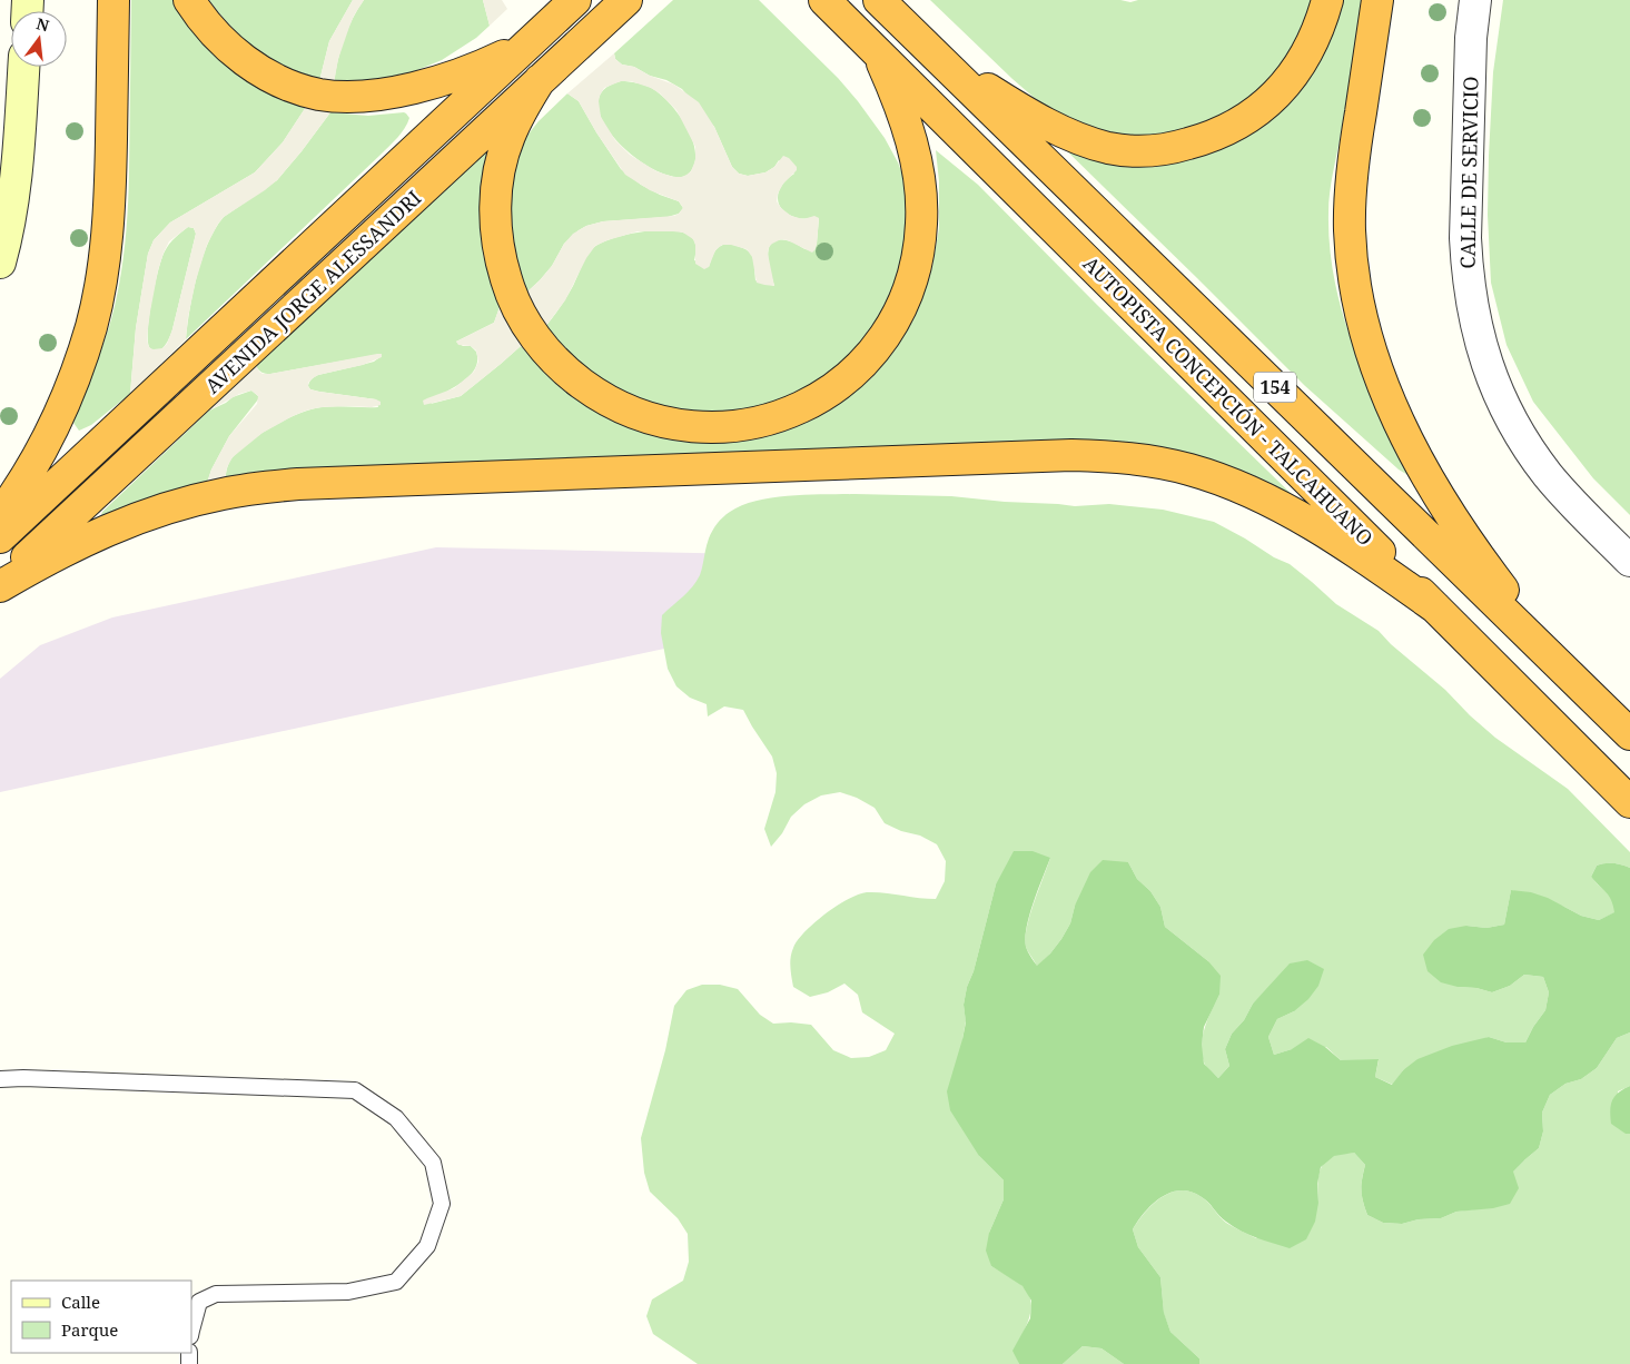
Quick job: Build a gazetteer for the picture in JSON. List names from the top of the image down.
{
  "streets": {
    "highway": ["AVENIDA JORGE ALESSANDRI", "154", "AUTOPISTA CONCEPCIÓN - TALCAHUANO"],
    "street": ["CALLE DE SERVICIO"]
  },
  "legend": ["Calle", "Parque"],
  "north": "top"
}
